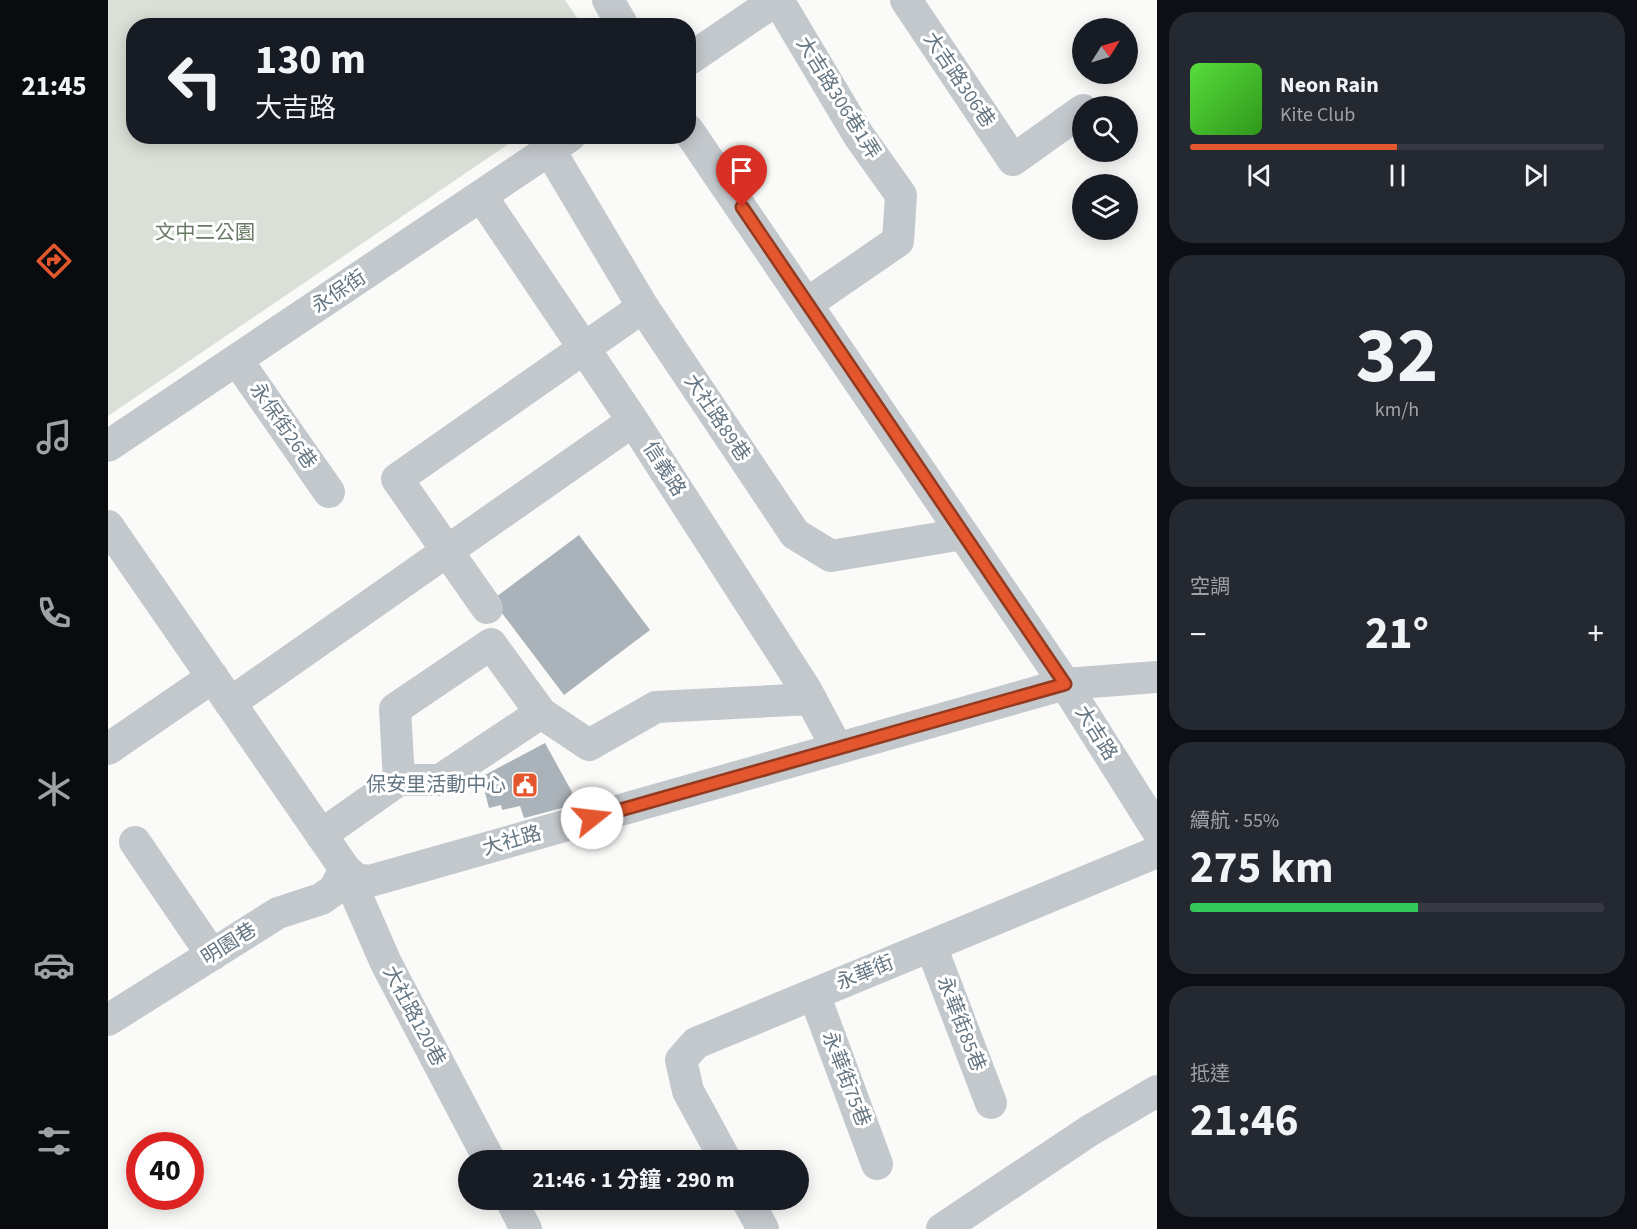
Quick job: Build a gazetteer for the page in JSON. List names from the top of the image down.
{
  "streets": {
    "street": [
      "大吉路306巷",
      "大吉路306巷1弄",
      "永保街",
      "大社路89巷",
      "永保街26巷",
      "信義路",
      "大吉路",
      "大社路",
      "明園巷",
      "永華街",
      "大社路120巷",
      "永華街85巷",
      "永華街75巷"
    ]
  },
  "crossings": [
    ["大吉路306巷1弄", "大吉路"],
    ["永保街", "永保街26巷"],
    ["永保街", "信義路"],
    ["大社路89巷", "大吉路"],
    ["信義路", "大社路"],
    ["大吉路", "大社路"],
    ["大社路", "明園巷"],
    ["大社路", "大社路120巷"],
    ["明園巷", "大社路120巷"],
    ["永華街", "永華街85巷"],
    ["永華街", "永華街75巷"]
  ],
  "parks": ["文中二公園"],
  "places": {
    "public building": ["保安里活動中心"]
  },
  "north": "top right",
  "page": {
    "tabs": "21:45",
    "turn": ["130 m", "大吉路"],
    "song": ["Neon Rain", "Kite Club"],
    "tile": [
      ["32", "km/h"],
      "空調",
      ["續航 · 55%", "275 km"],
      ["抵達", "21:46"]
    ],
    "heat": ["−", "21°", "+"],
    "limit": "40",
    "trip": "21:46 · 1 分鐘 · 290 m"
  }
}
